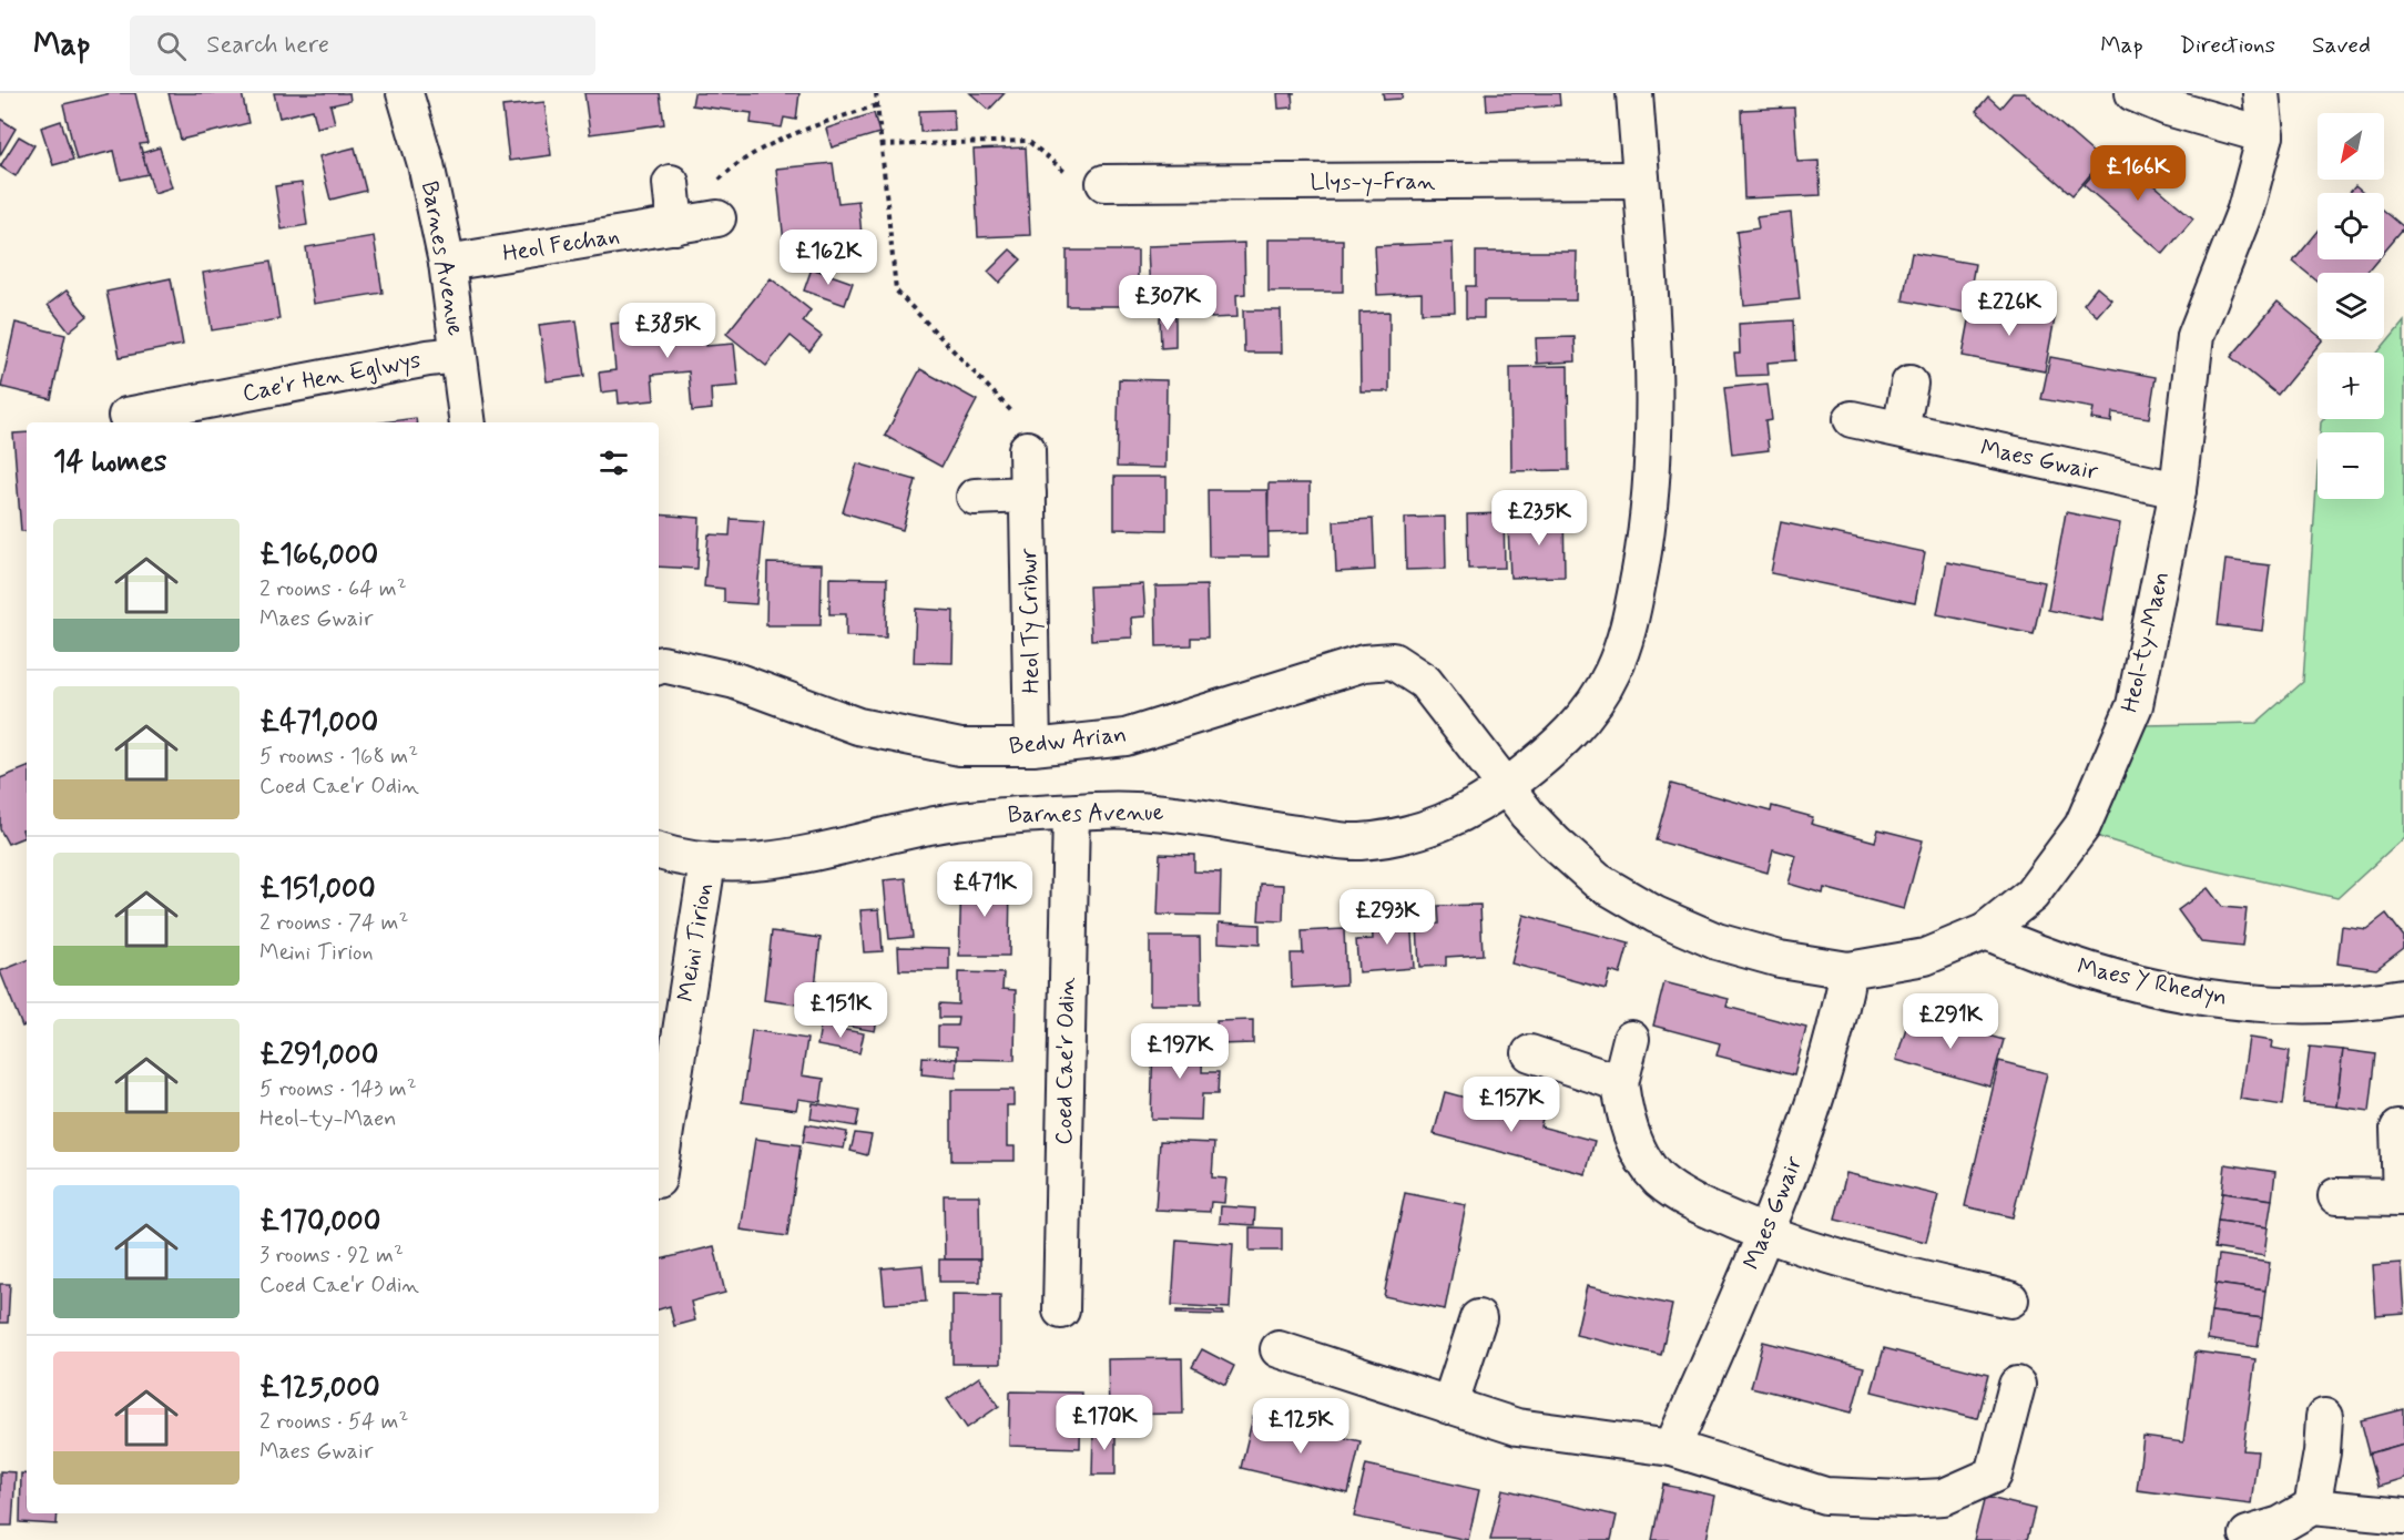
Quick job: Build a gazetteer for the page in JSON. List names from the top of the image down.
{
  "streets": {
    "street": [
      "Llys-y-Fran",
      "Heol Fechan",
      "Barnes Avenue",
      "Cae'r Hen Eglwys",
      "Maes Gwair",
      "Heol Ty Cribwr",
      "Heol-ty-Maen",
      "Bedw Arian",
      "Meini Tirion",
      "Maes Y Rhedyn",
      "Coed Cae'r Odin"
    ]
  },
  "crossings": [
    ["Llys-y-Fran", "Barnes Avenue"],
    ["Heol Fechan", "Barnes Avenue"],
    ["Barnes Avenue", "Cae'r Hen Eglwys"],
    ["Barnes Avenue", "Heol-ty-Maen"],
    ["Barnes Avenue", "Bedw Arian"],
    ["Barnes Avenue", "Meini Tirion"],
    ["Barnes Avenue", "Coed Cae'r Odin"],
    ["Maes Gwair", "Heol-ty-Maen"],
    ["Heol Ty Cribwr", "Bedw Arian"],
    ["Heol-ty-Maen", "Bedw Arian"],
    ["Heol-ty-Maen", "Maes Y Rhedyn"]
  ],
  "north": "bottom left",
  "page": {
    "header": "Map",
    "search": "Search here",
    "nav": ["Map", "Directions", "Saved"],
    "map_buttons": ["+", "−"],
    "price": [
      "£166K",
      "£162K",
      "£307K",
      "£226K",
      "£385K",
      "£235K",
      "£471K",
      "£293K",
      "£151K",
      "£291K",
      "£197K",
      "£157K",
      "£170K",
      "£125K"
    ],
    "heading": "14 homes",
    "list": [
      {
        "name": "£166,000",
        "note": "2 rooms · 64 m² · Maes Gwair"
      },
      {
        "name": "£471,000",
        "note": "5 rooms · 168 m² · Coed Cae'r Odin"
      },
      {
        "name": "£151,000",
        "note": "2 rooms · 74 m² · Meini Tirion"
      },
      {
        "name": "£291,000",
        "note": "5 rooms · 143 m² · Heol-ty-Maen"
      },
      {
        "name": "£170,000",
        "note": "3 rooms · 92 m² · Coed Cae'r Odin"
      },
      {
        "name": "£125,000",
        "note": "2 rooms · 54 m² · Maes Gwair"
      }
    ]
  }
}
